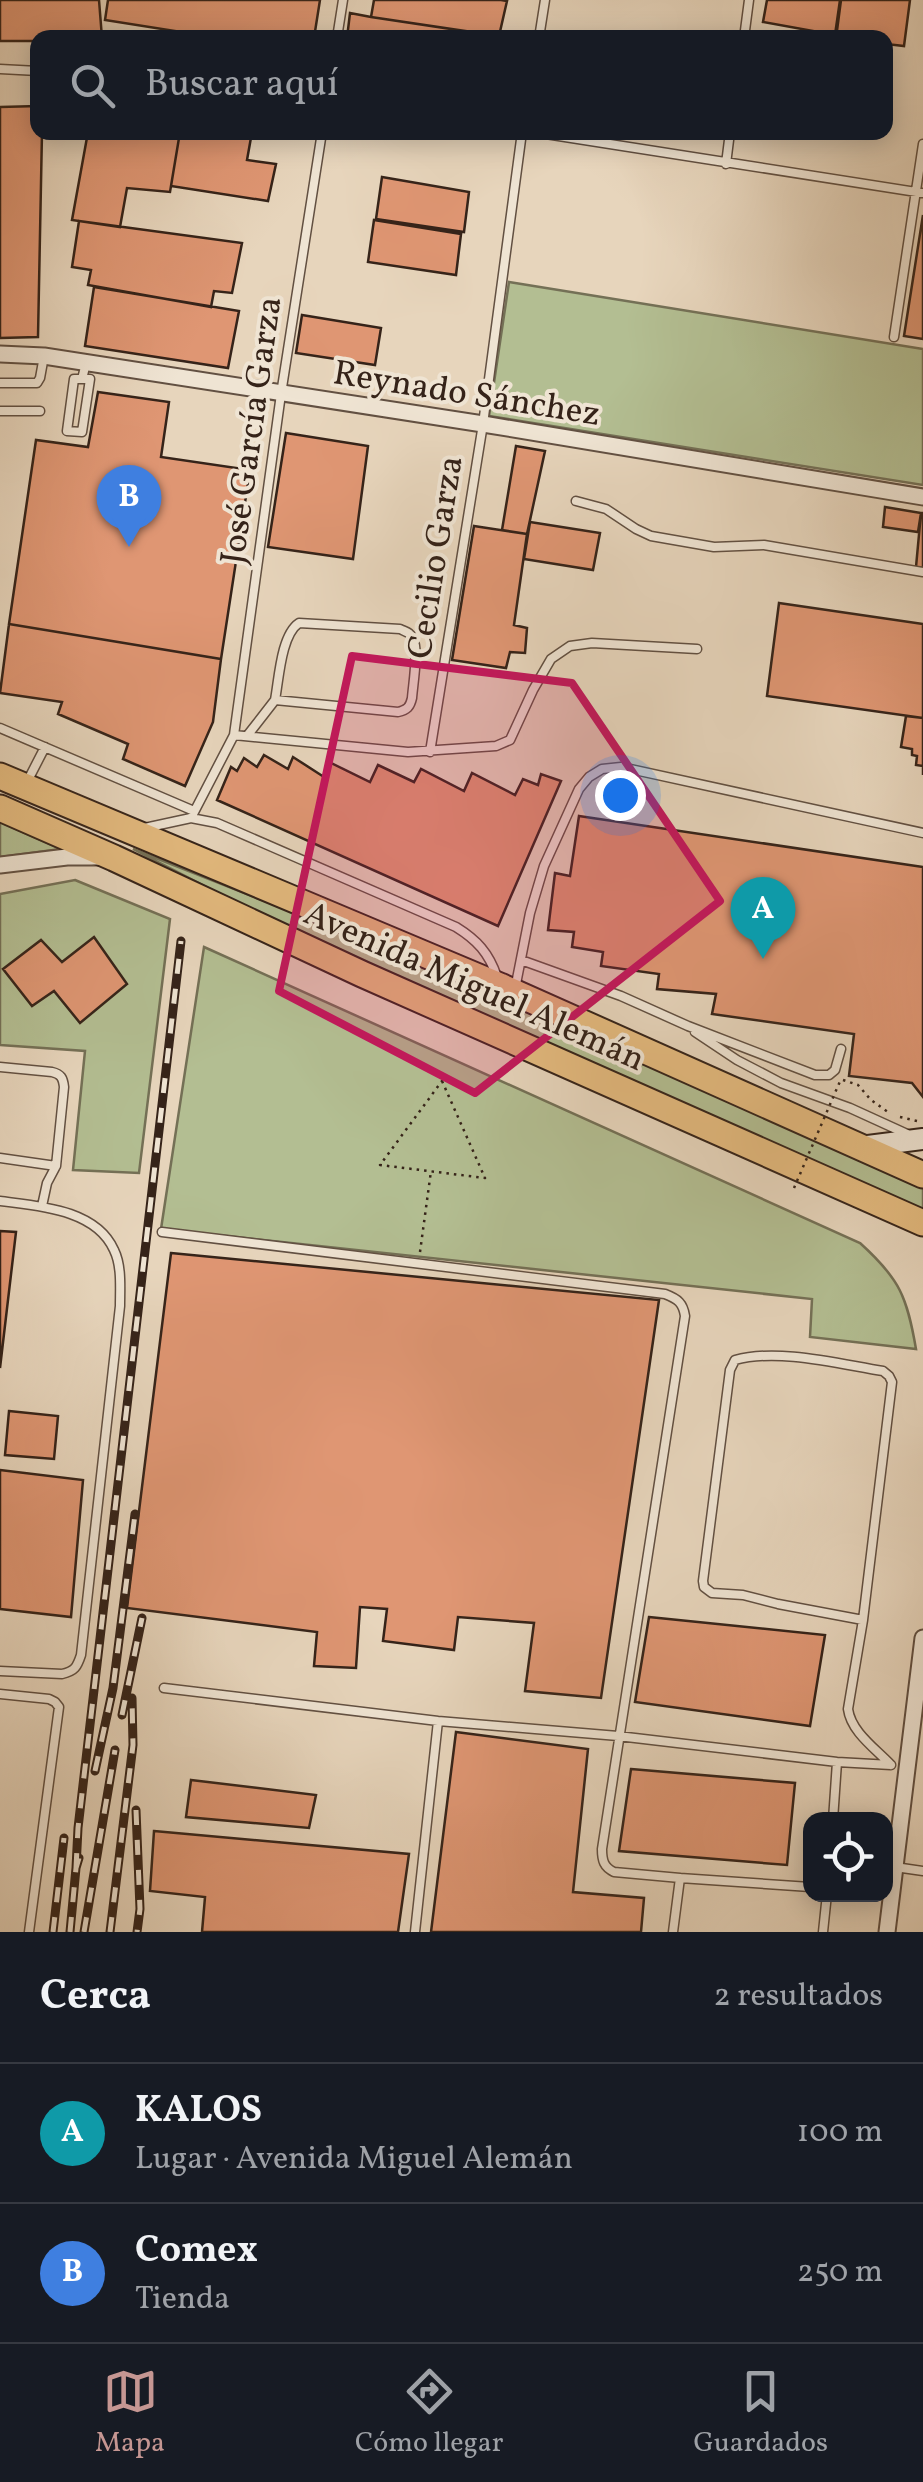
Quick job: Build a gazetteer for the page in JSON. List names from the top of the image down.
{
  "streets": {
    "highway": ["Avenida Miguel Alemán"],
    "street": ["Reynado Sánchez"],
    "lane": ["José García Garza", "Cecilio Garza"]
  },
  "crossings": [
    ["Reynado Sánchez", "José García Garza"],
    ["Reynado Sánchez", "Cecilio Garza"]
  ],
  "page": {
    "search": "Buscar aquí",
    "pins": ["B", "A"],
    "heading": ["Cerca", "2 resultados"],
    "list": [
      {
        "mark": "A",
        "name": "KALOS",
        "note": "Lugar · Avenida Miguel Alemán",
        "value": "100 m"
      },
      {
        "mark": "B",
        "name": "Comex",
        "note": "Tienda",
        "value": "250 m"
      }
    ],
    "nav": ["Mapa", "Cómo llegar", "Guardados"]
  }
}
